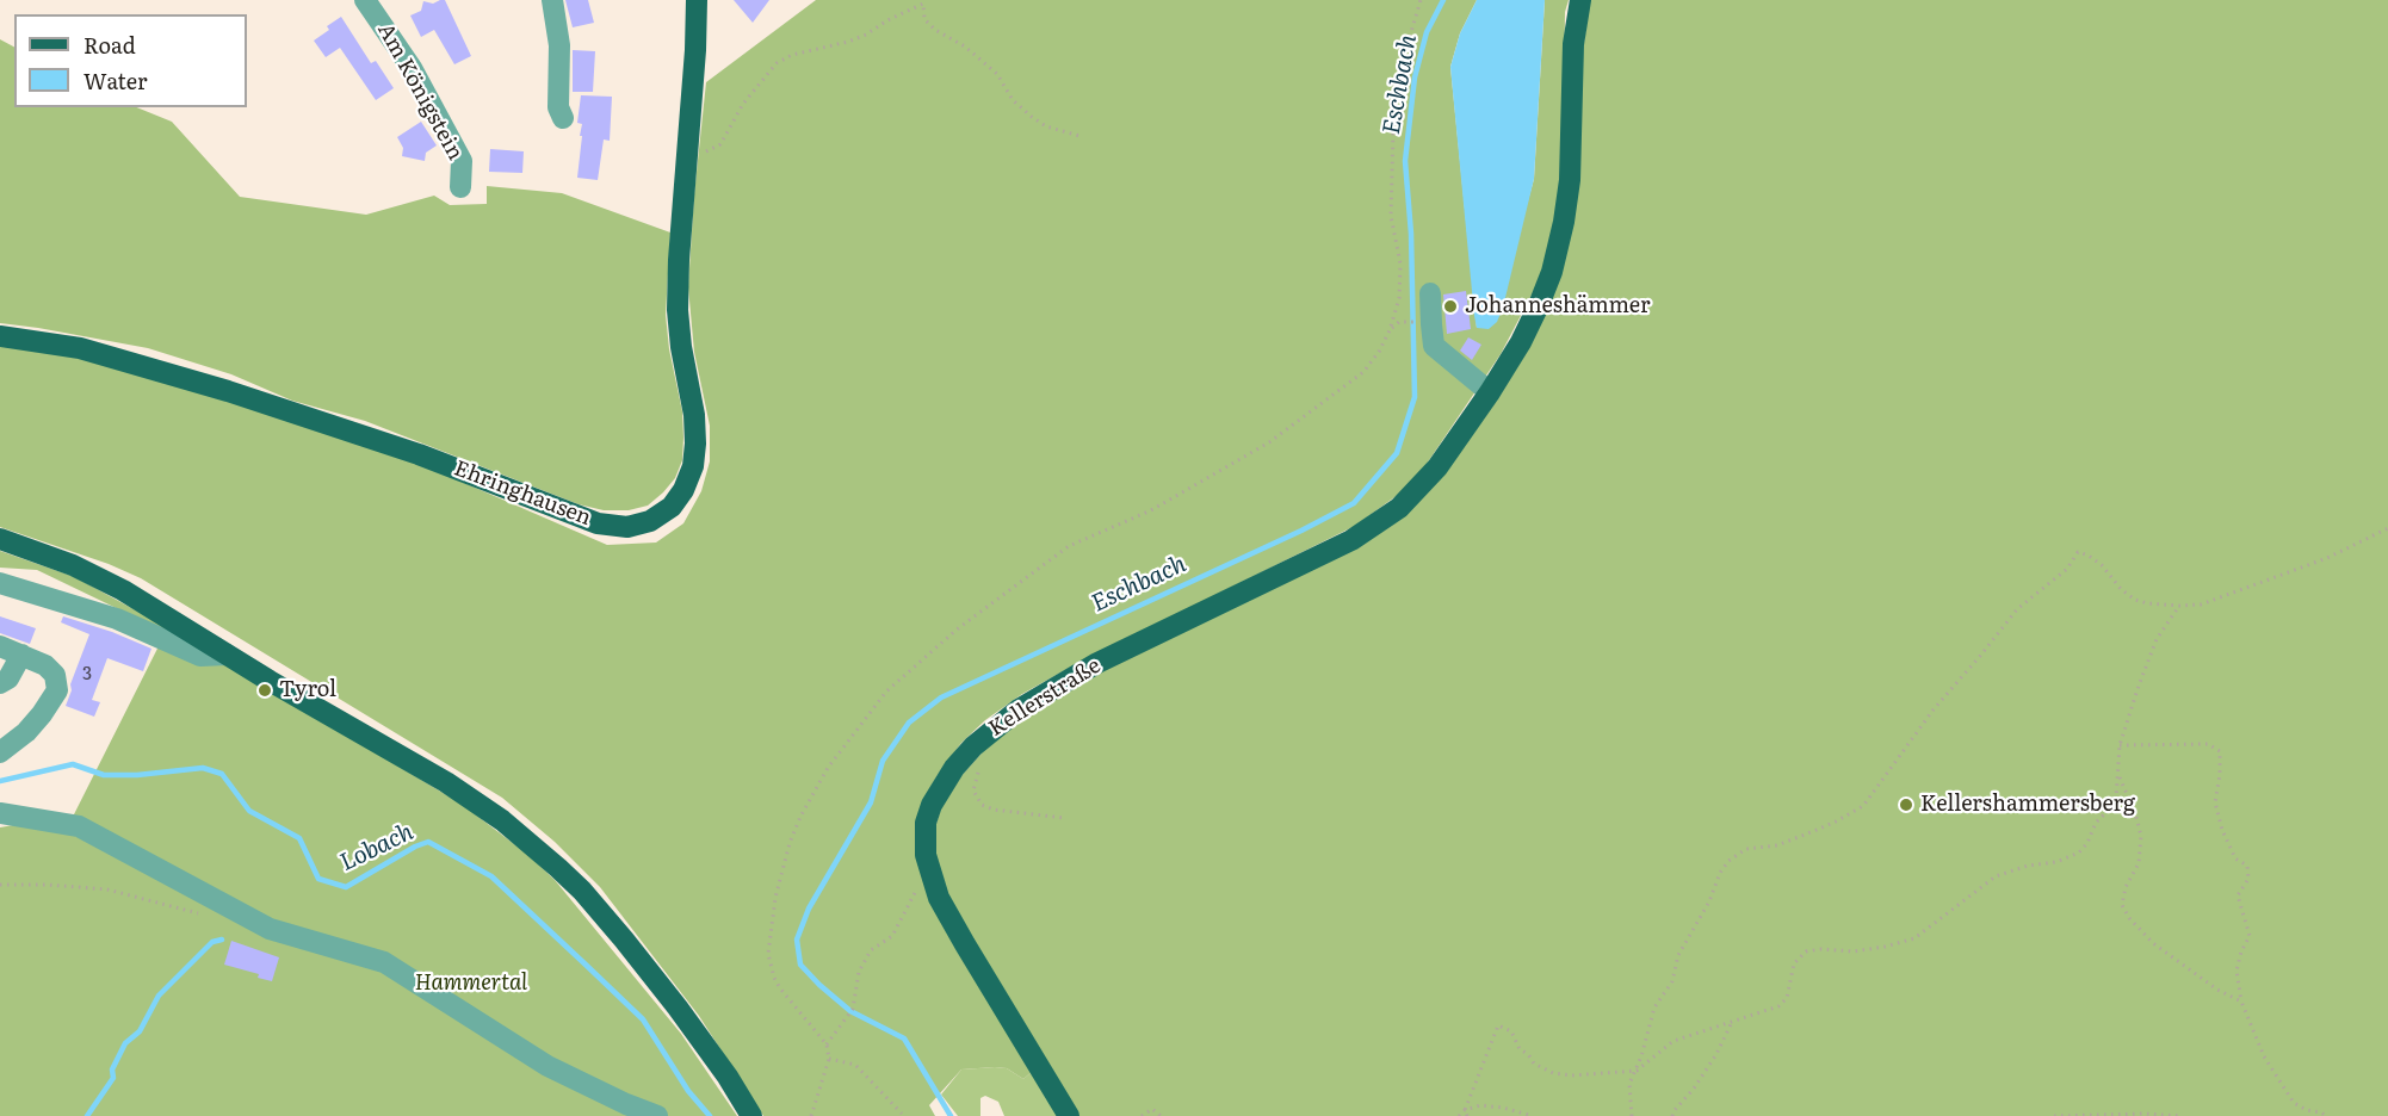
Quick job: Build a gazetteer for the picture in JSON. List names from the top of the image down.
{
  "streets": {
    "main road": ["Ehringhausen", "Kellerstraße"],
    "street": ["Am Königstein"]
  },
  "water": ["Eschbach", "Lobach"],
  "parks": ["Hammertal"],
  "places": ["Johanneshämmer", "Tyrol", "Kellershammersberg"],
  "house_numbers": ["3"],
  "legend": ["Road", "Water"]
}
